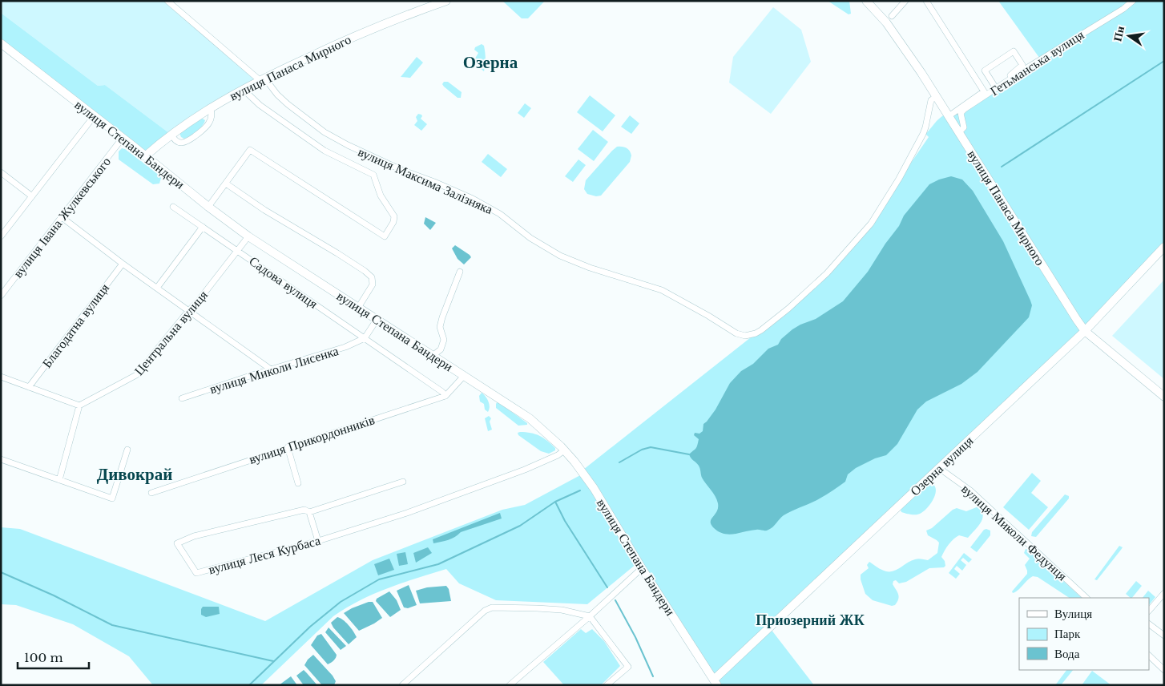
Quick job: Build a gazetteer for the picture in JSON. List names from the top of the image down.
{
  "streets": {
    "main road": ["вулиця Панаса Мирного", "вулиця Степана Бандери", "Озерна вулиця"],
    "street": [
      "Гетьманська вулиця",
      "вулиця Максима Залізняка",
      "вулиця Івана Жулкевського",
      "Садова вулиця",
      "Благодатна вулиця",
      "Центральна вулиця",
      "вулиця Миколи Лисенка",
      "вулиця Прикордонників",
      "вулиця Миколи Федунця",
      "вулиця Леся Курбаса"
    ]
  },
  "crossings": [
    ["Гетьманська вулиця", "вулиця Панаса Мирного"],
    ["вулиця Панаса Мирного", "вулиця Степана Бандери"],
    ["вулиця Панаса Мирного", "вулиця Максима Залізняка"],
    ["вулиця Панаса Мирного", "Озерна вулиця"],
    ["вулиця Степана Бандери", "вулиця Івана Жулкевського"],
    ["вулиця Степана Бандери", "Центральна вулиця"],
    ["вулиця Степана Бандери", "вулиця Прикордонників"],
    ["вулиця Степана Бандери", "Озерна вулиця"],
    ["вулиця Степана Бандери", "вулиця Леся Курбаса"],
    ["Садова вулиця", "Центральна вулиця"],
    ["Садова вулиця", "вулиця Миколи Лисенка"],
    ["Садова вулиця", "вулиця Прикордонників"],
    ["Озерна вулиця", "вулиця Миколи Федунця"]
  ],
  "districts": ["Озерна", "Дивокрай", "Приозерний ЖК"],
  "legend": ["Вулиця", "Парк", "Вода"],
  "scale_bar": "100 m",
  "north": "left"
}
